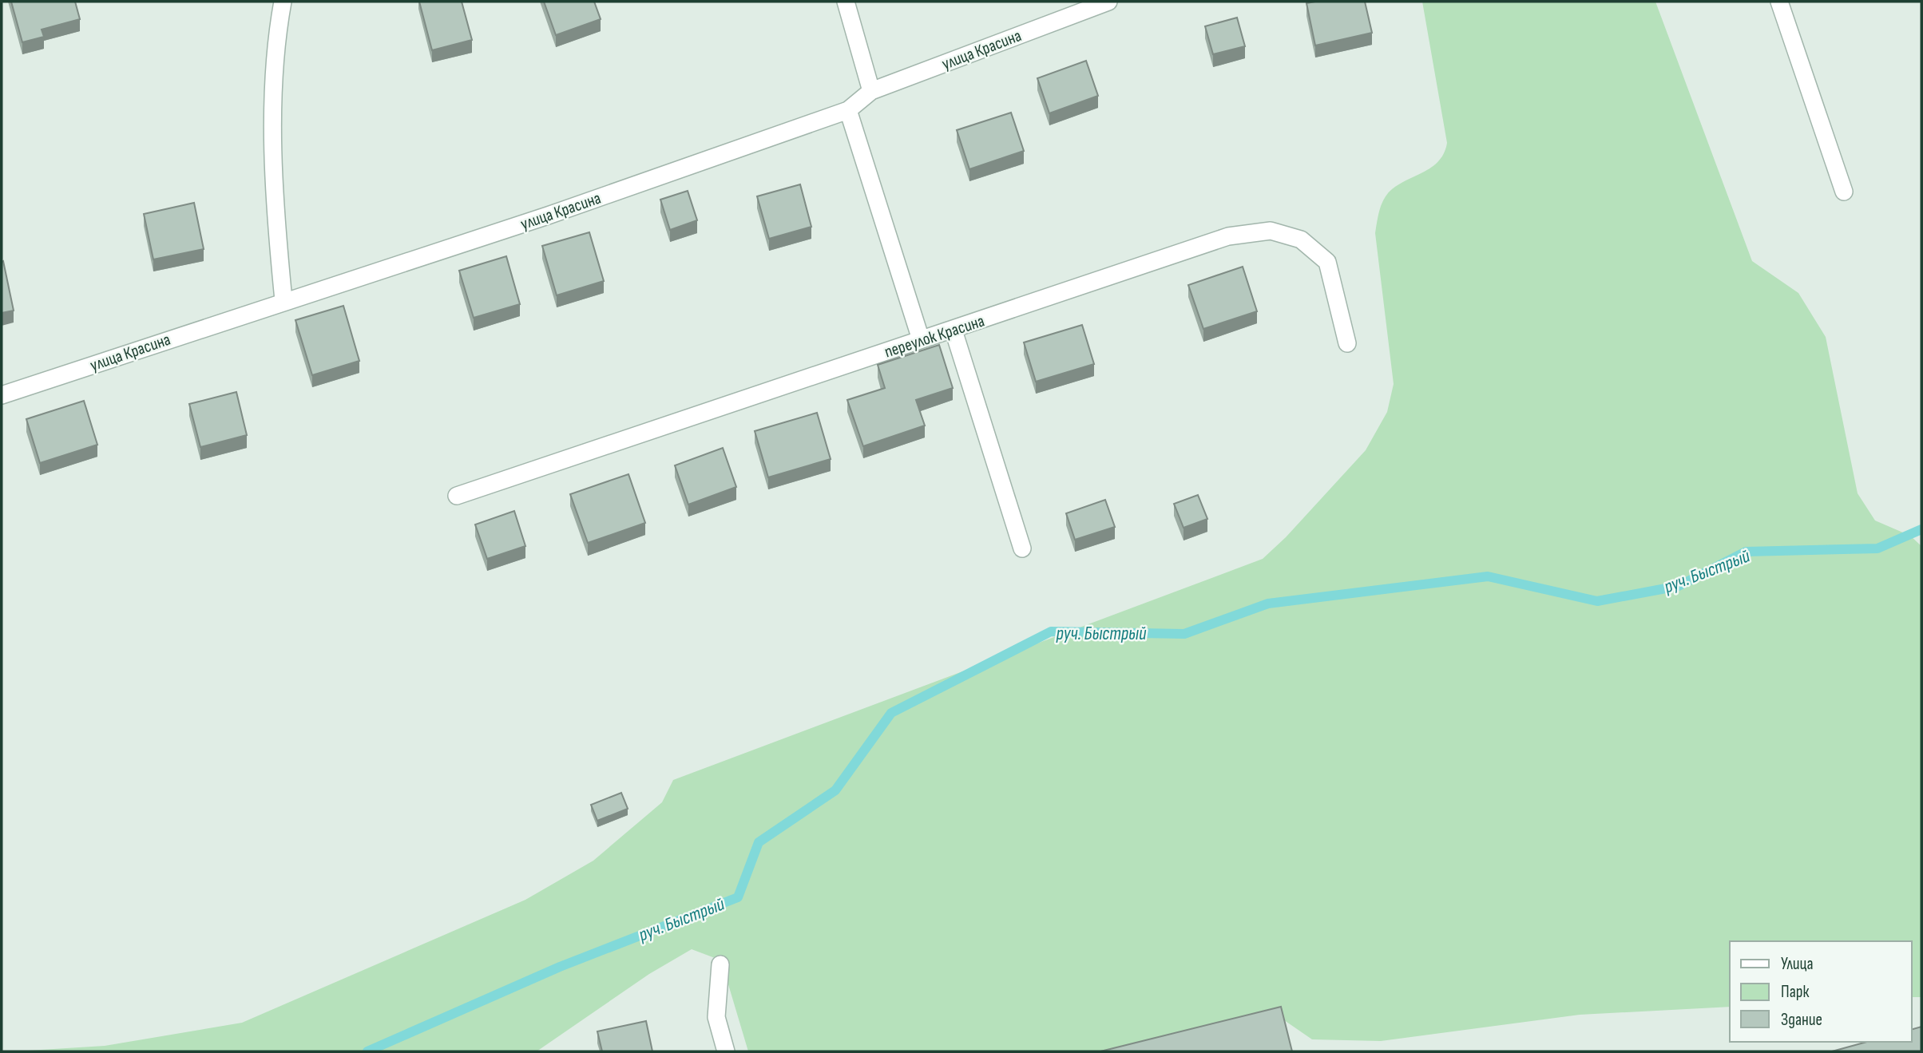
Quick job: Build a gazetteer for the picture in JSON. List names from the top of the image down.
{
  "streets": {
    "street": ["улица Красина", "переулок Красина"]
  },
  "water": ["руч. Быстрый"],
  "legend": ["Улица", "Парк", "Здание"]
}
